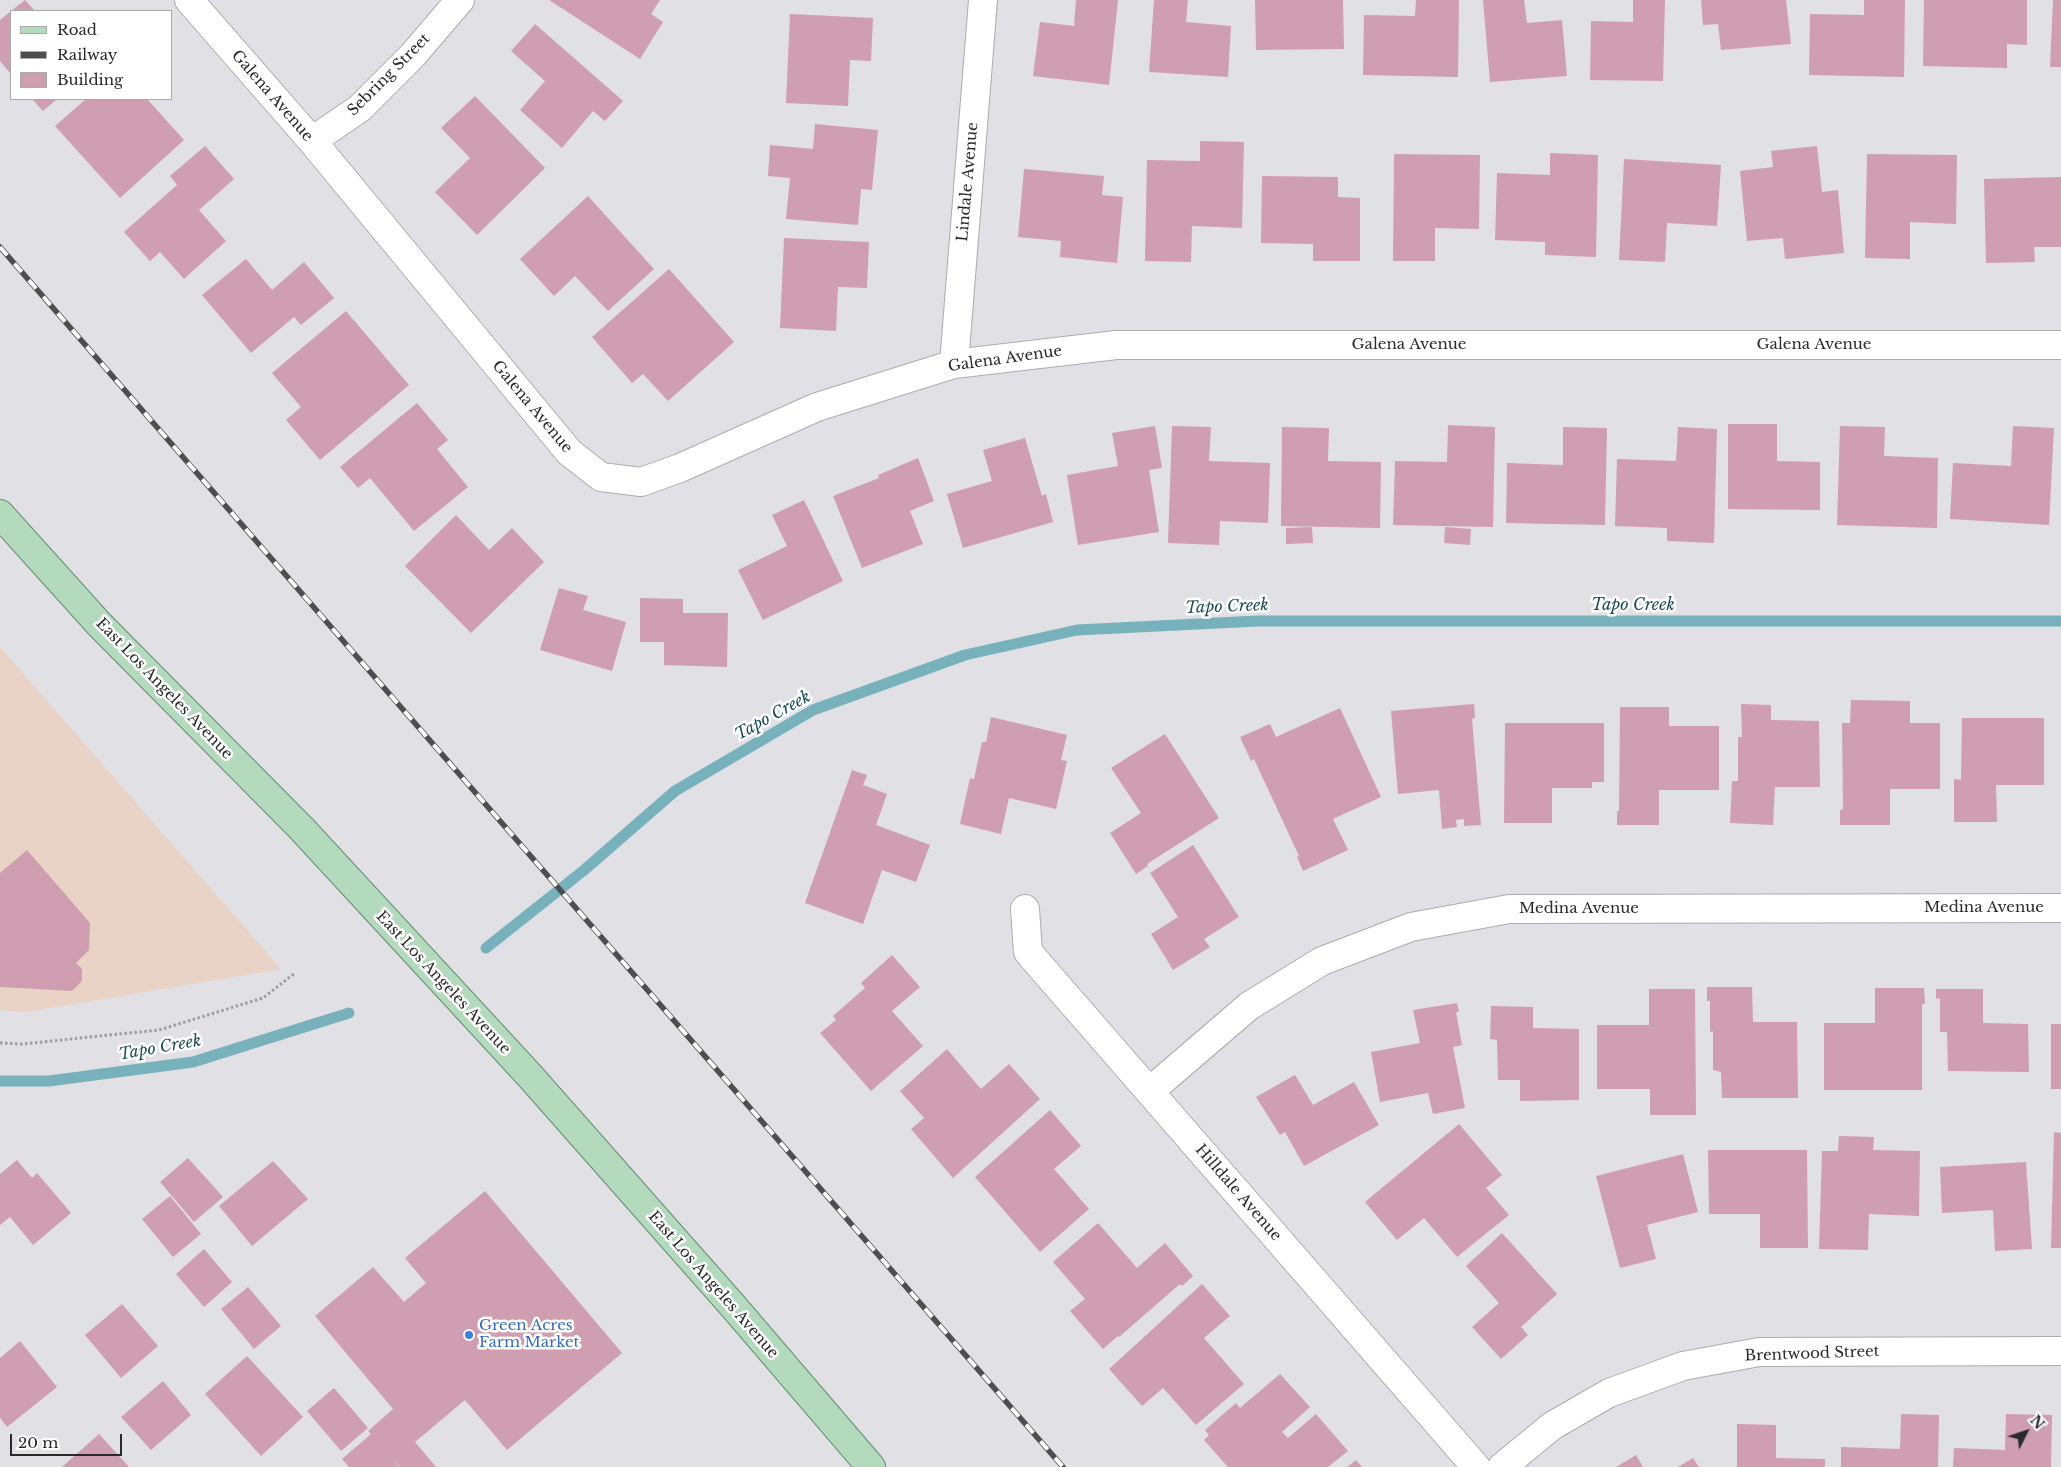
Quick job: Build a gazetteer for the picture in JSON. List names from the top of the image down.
{
  "streets": {
    "main road": ["East Los Angeles Avenue"],
    "street": [
      "Sebring Street",
      "Galena Avenue",
      "Lindale Avenue",
      "Medina Avenue",
      "Hilldale Avenue",
      "Brentwood Street"
    ]
  },
  "crossings": [
    ["Sebring Street", "Galena Avenue"],
    ["Galena Avenue", "Lindale Avenue"],
    ["Medina Avenue", "Hilldale Avenue"]
  ],
  "water": ["Tapo Creek"],
  "places": ["Green Acres Farm Market"],
  "legend": ["Road", "Railway", "Building"],
  "scale_bar": "20 m",
  "north": "top right"
}
